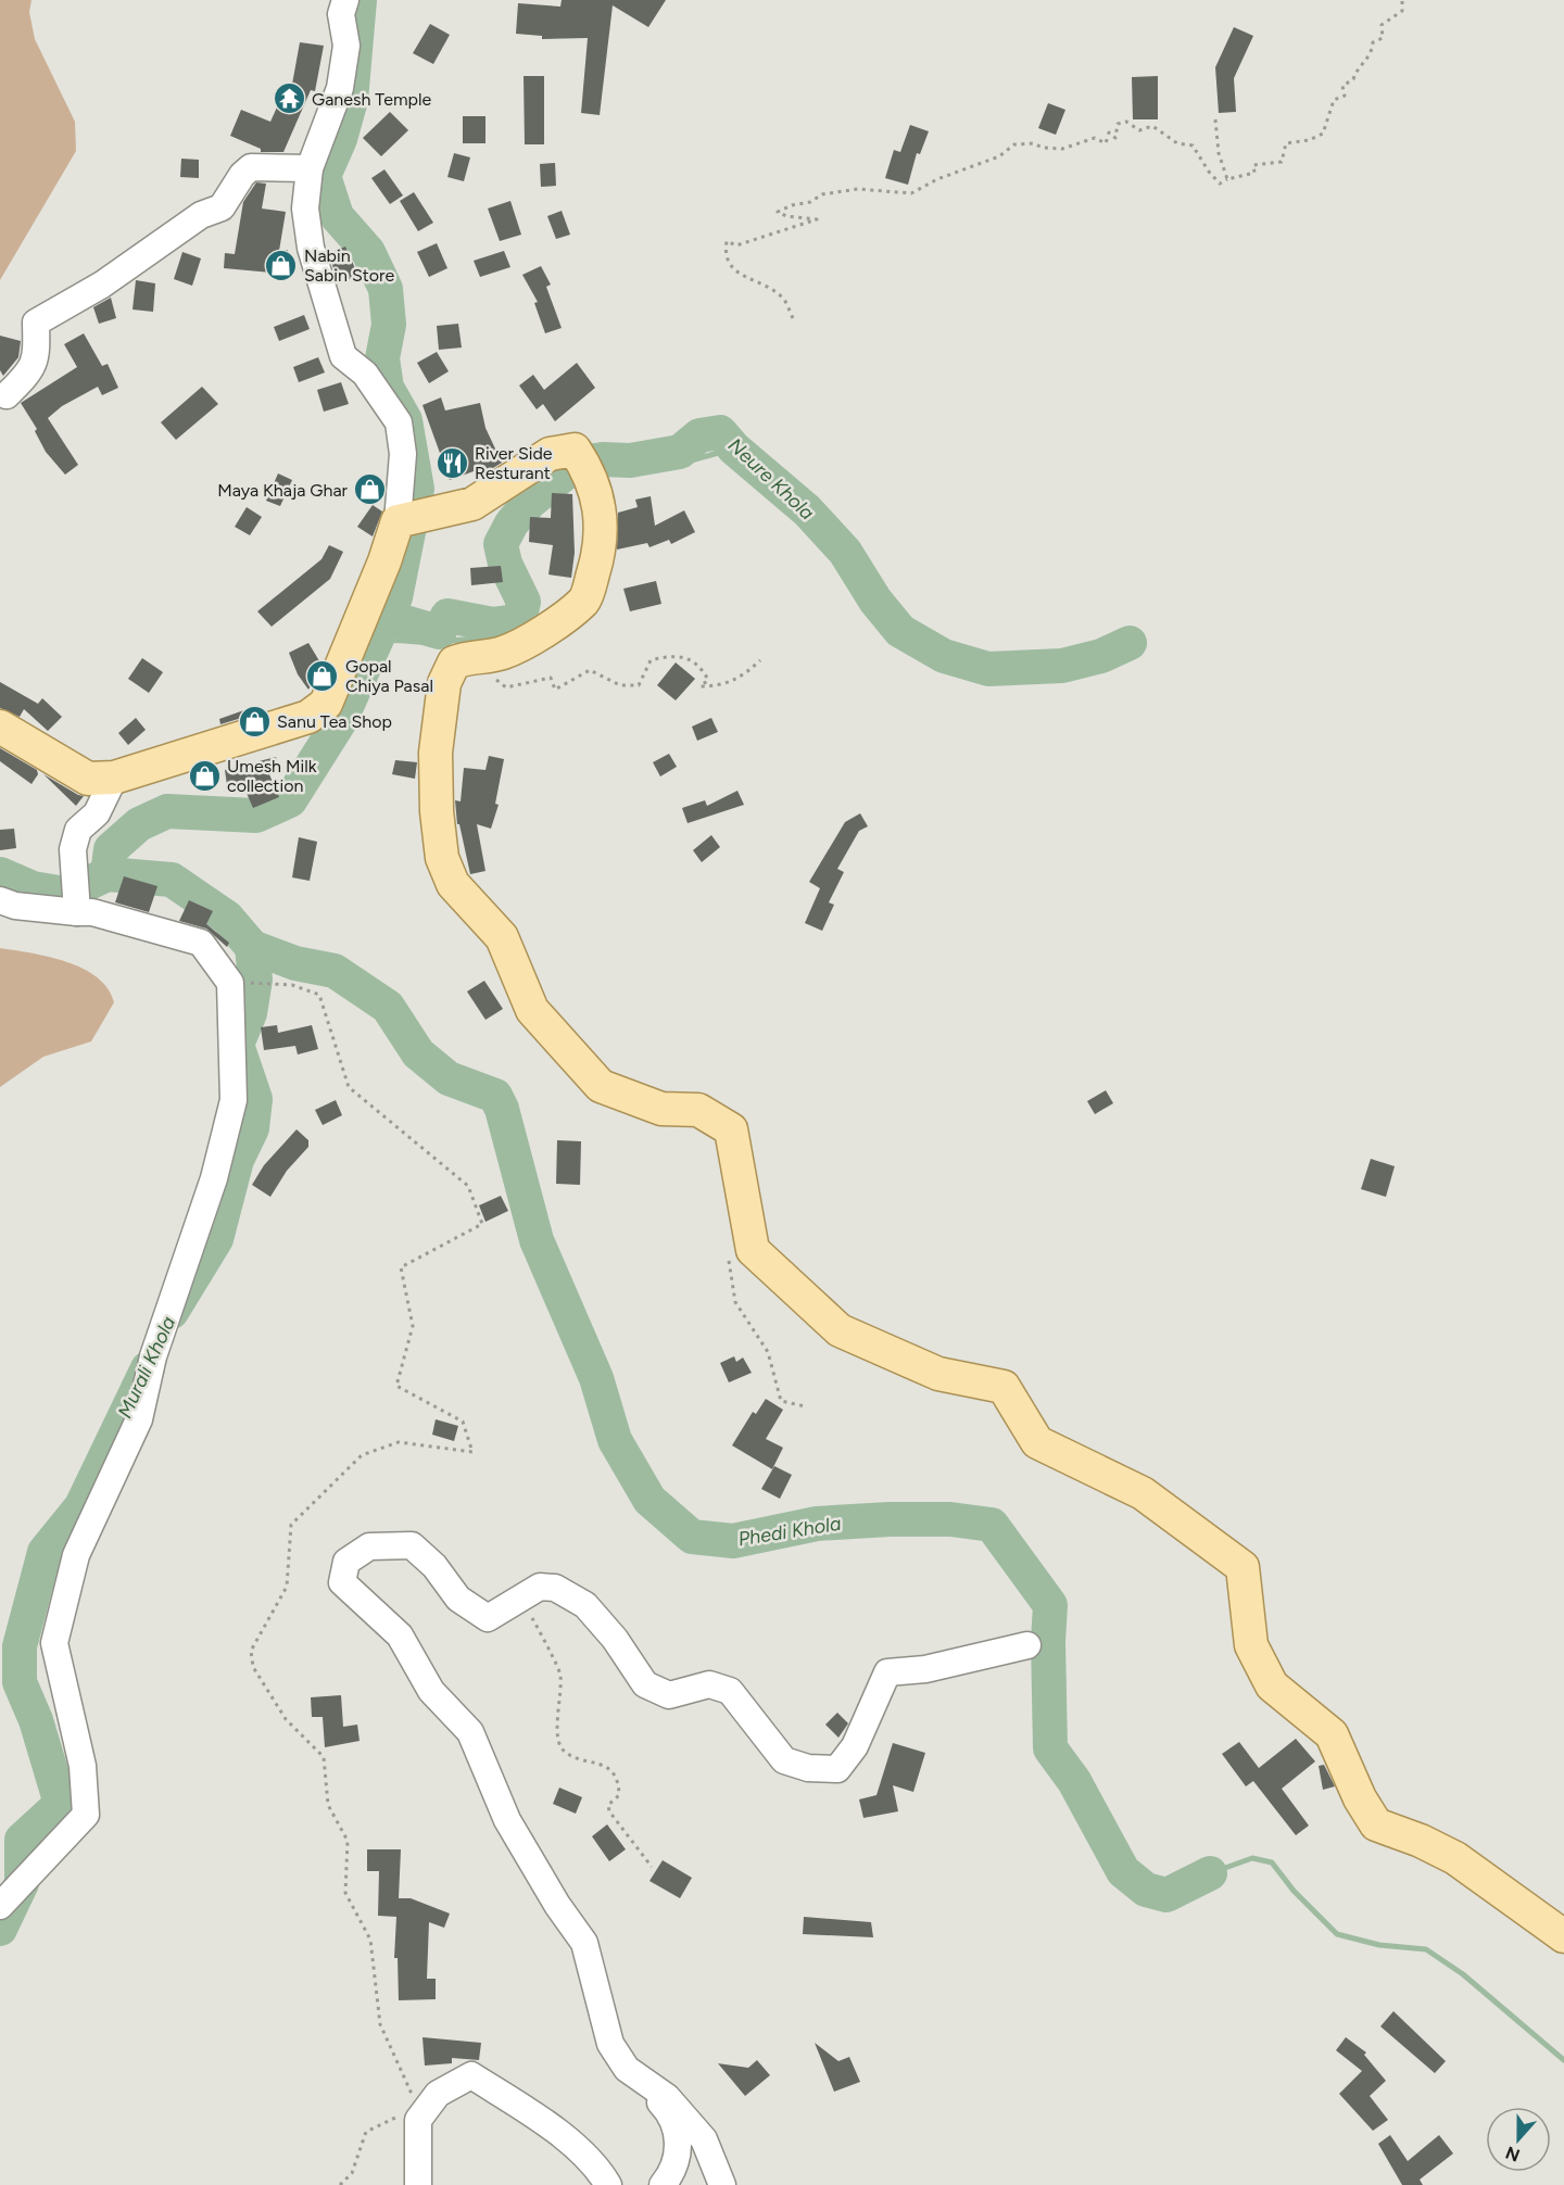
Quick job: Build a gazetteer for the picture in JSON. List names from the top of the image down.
{
  "water": ["Neure Khola", "Murali Khola", "Phedi Khola"],
  "places": {
    "temple": ["Ganesh Temple"],
    "shop": [
      "Nabin Sabin Store",
      "Maya Khaja Ghar",
      "Gopal Chiya Pasal",
      "Sanu Tea Shop",
      "Umesh Milk collection"
    ],
    "restaurant": ["River Side Resturant"]
  },
  "north": "bottom"
}
